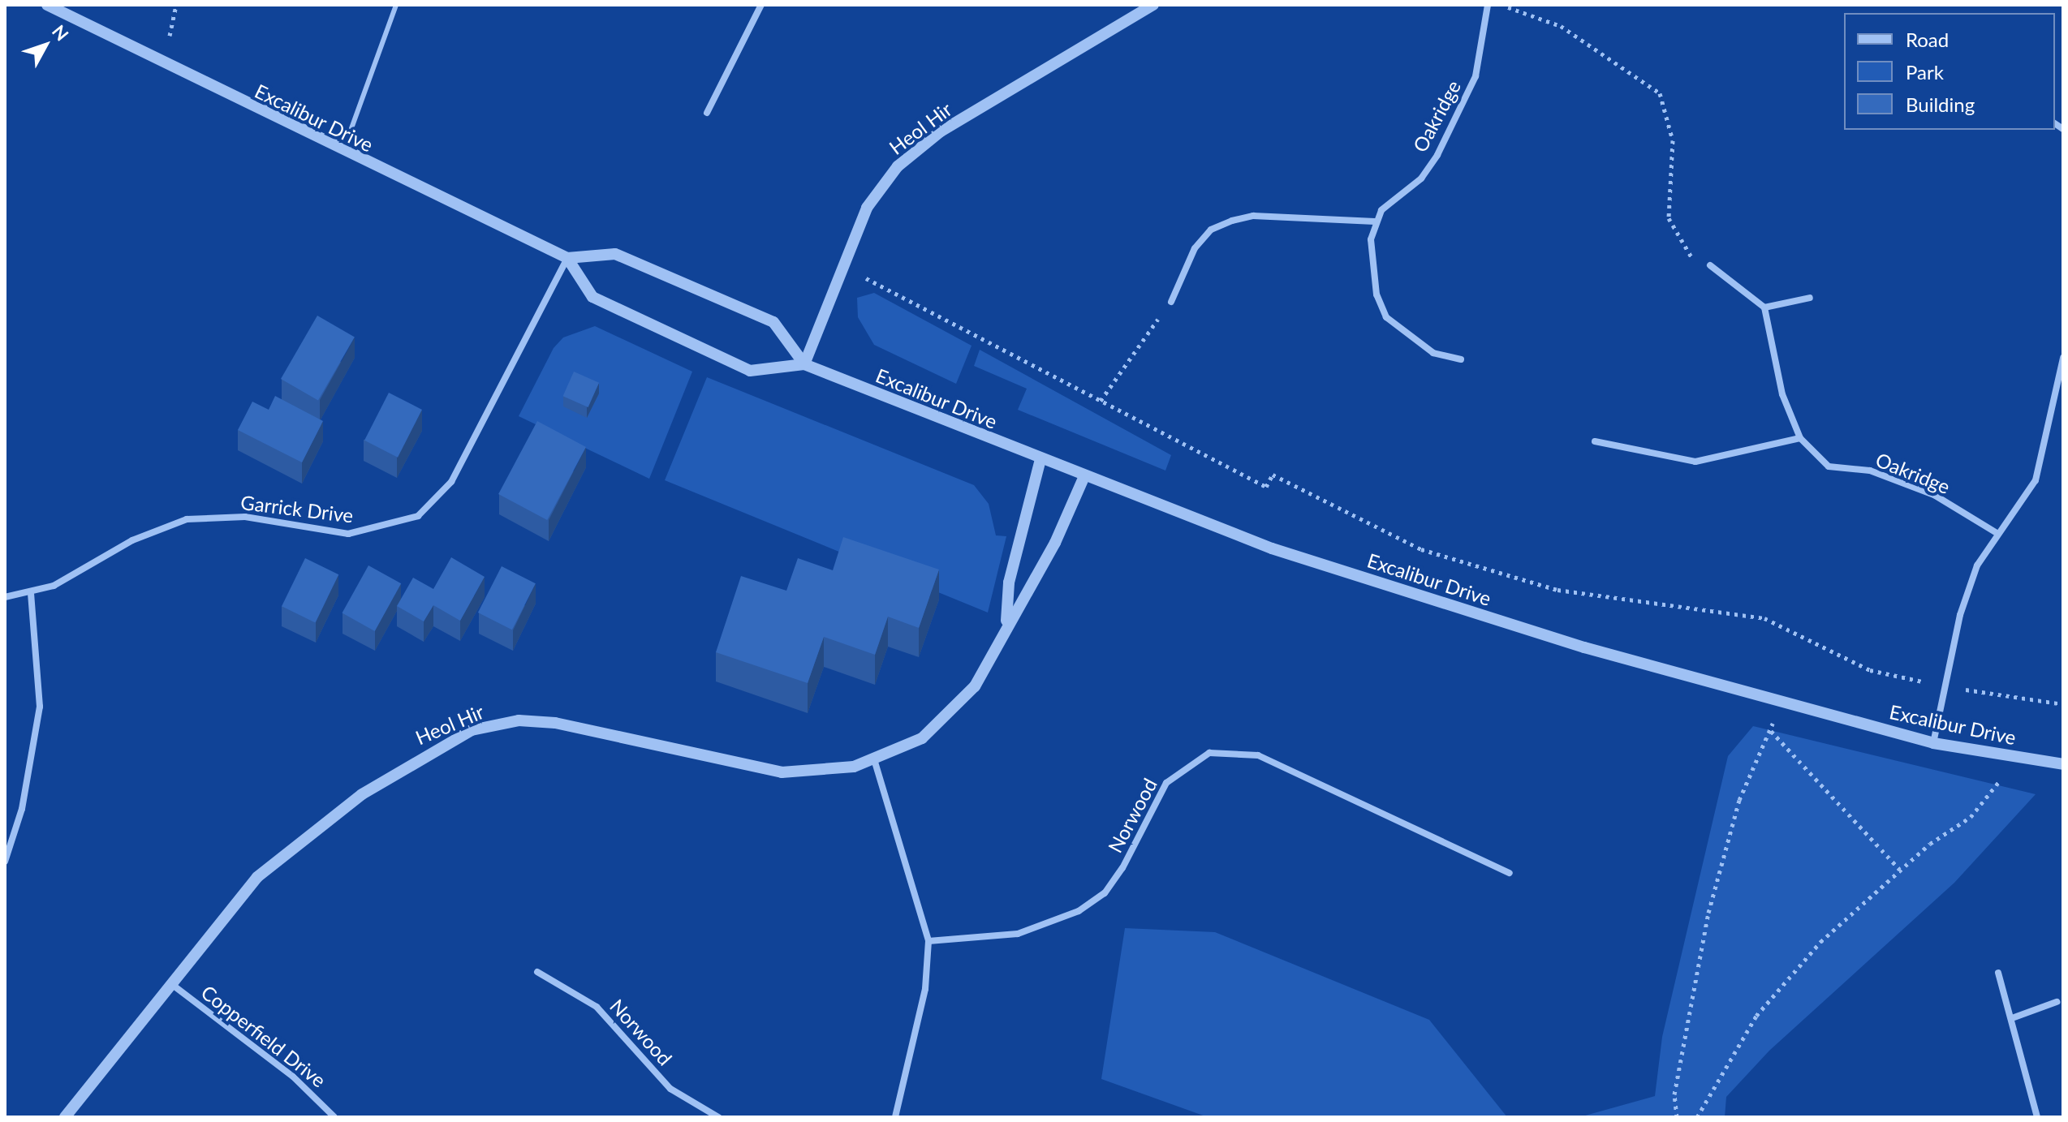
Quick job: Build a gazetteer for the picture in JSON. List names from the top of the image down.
{
  "streets": {
    "street": [
      "Oakridge",
      "Excalibur Drive",
      "Heol Hir",
      "Garrick Drive",
      "Norwood",
      "Copperfield Drive"
    ]
  },
  "crossings": [
    ["Excalibur Drive", "Heol Hir"],
    ["Excalibur Drive", "Garrick Drive"],
    ["Heol Hir", "Copperfield Drive"]
  ],
  "legend": ["Road", "Park", "Building"],
  "north": "top right"
}
